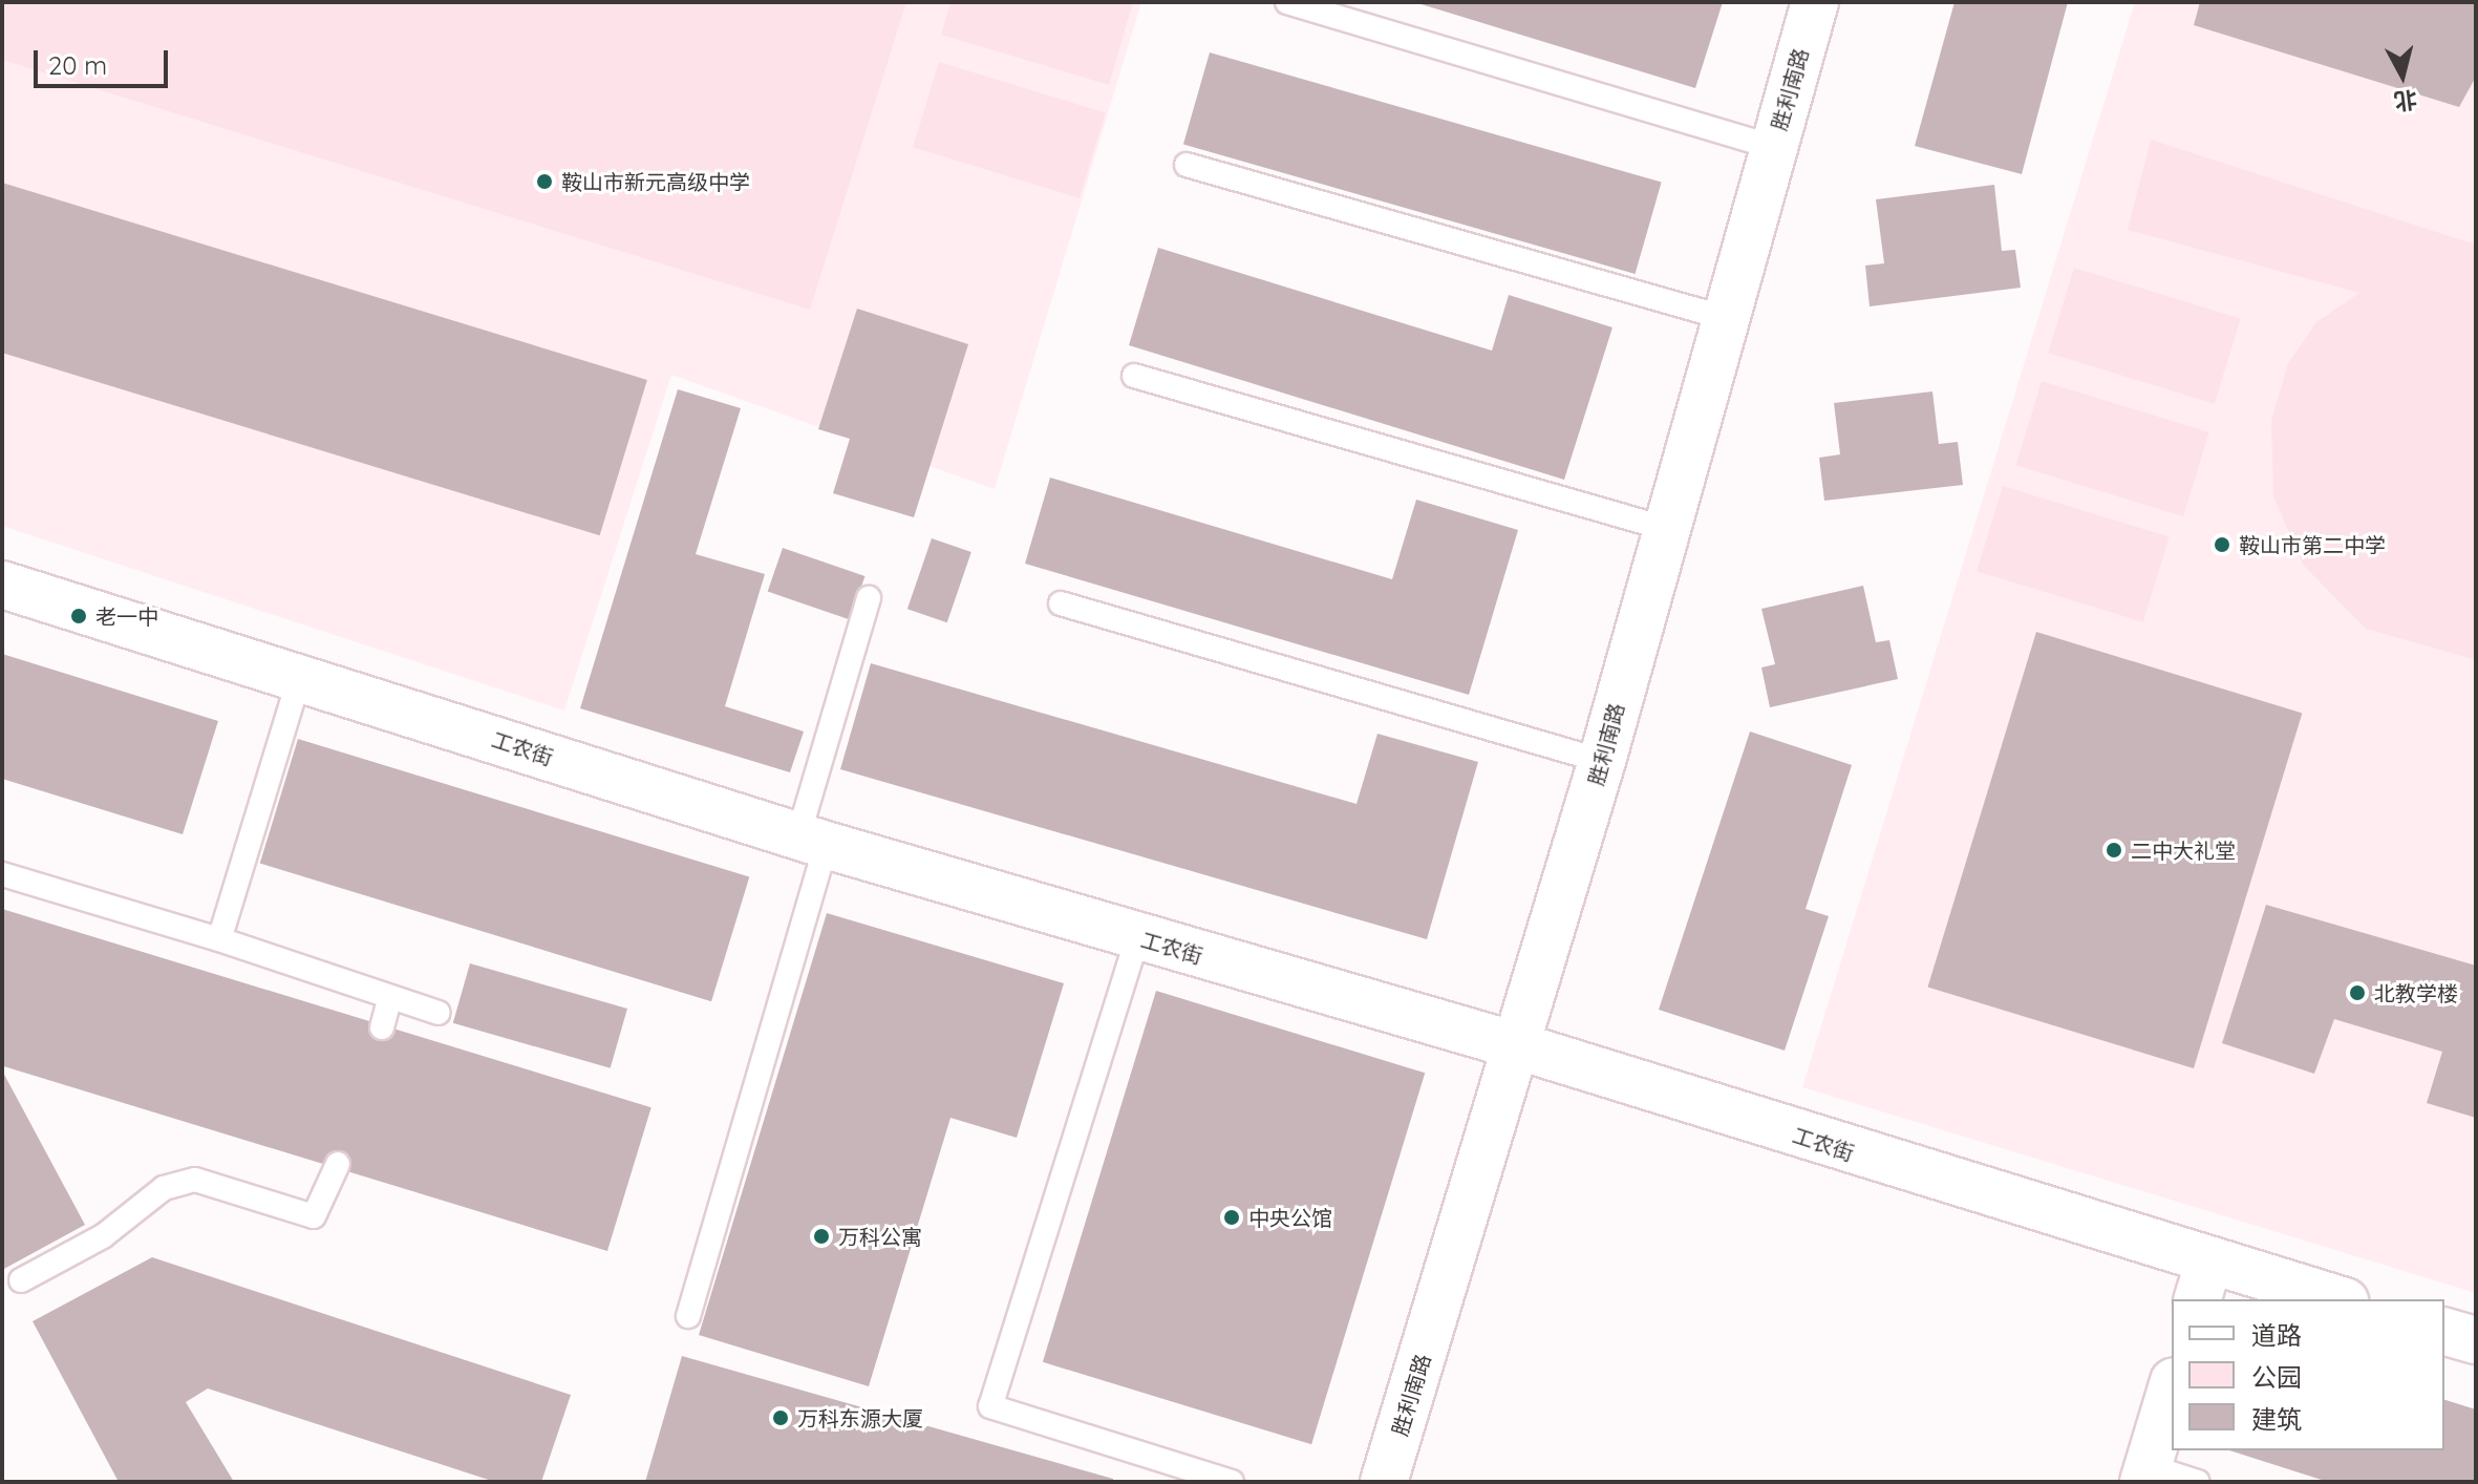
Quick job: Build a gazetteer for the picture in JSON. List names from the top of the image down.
{
  "streets": {
    "street": ["胜利南路", "工农街"]
  },
  "crossings": [
    ["胜利南路", "工农街"]
  ],
  "places": [
    "鞍山市新元高级中学",
    "鞍山市第二中学",
    "老一中",
    "二中大礼堂",
    "北教学楼",
    "中央公馆",
    "万科公寓",
    "万科东源大厦"
  ],
  "legend": ["道路", "公园", "建筑"],
  "scale_bar": "20 m",
  "north": "bottom"
}
